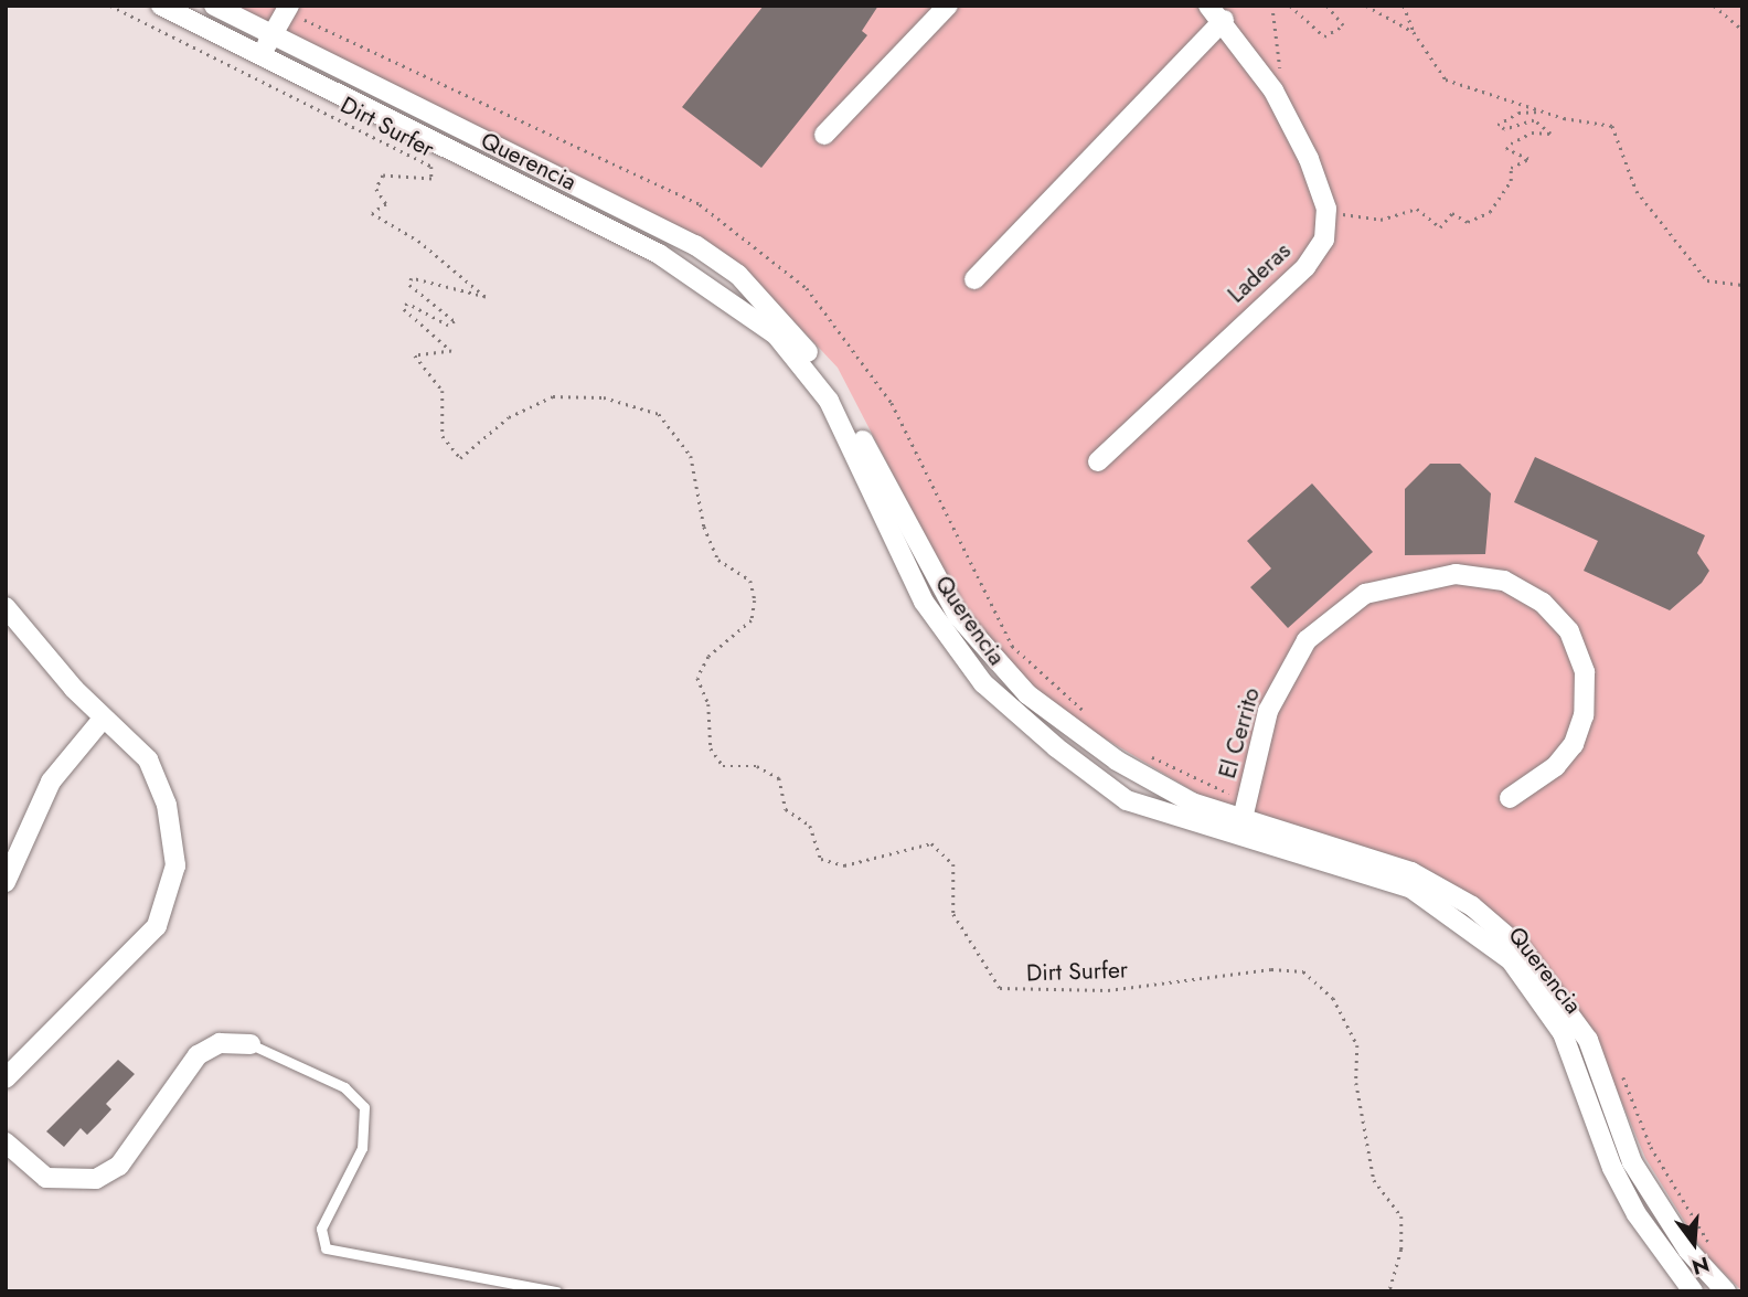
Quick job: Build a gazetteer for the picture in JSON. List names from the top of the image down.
{
  "streets": {
    "street": ["Querencia", "Laderas", "El Cerrito"],
    "path": ["Dirt Surfer"]
  },
  "crossings": [
    ["Querencia", "El Cerrito"]
  ],
  "north": "bottom"
}
